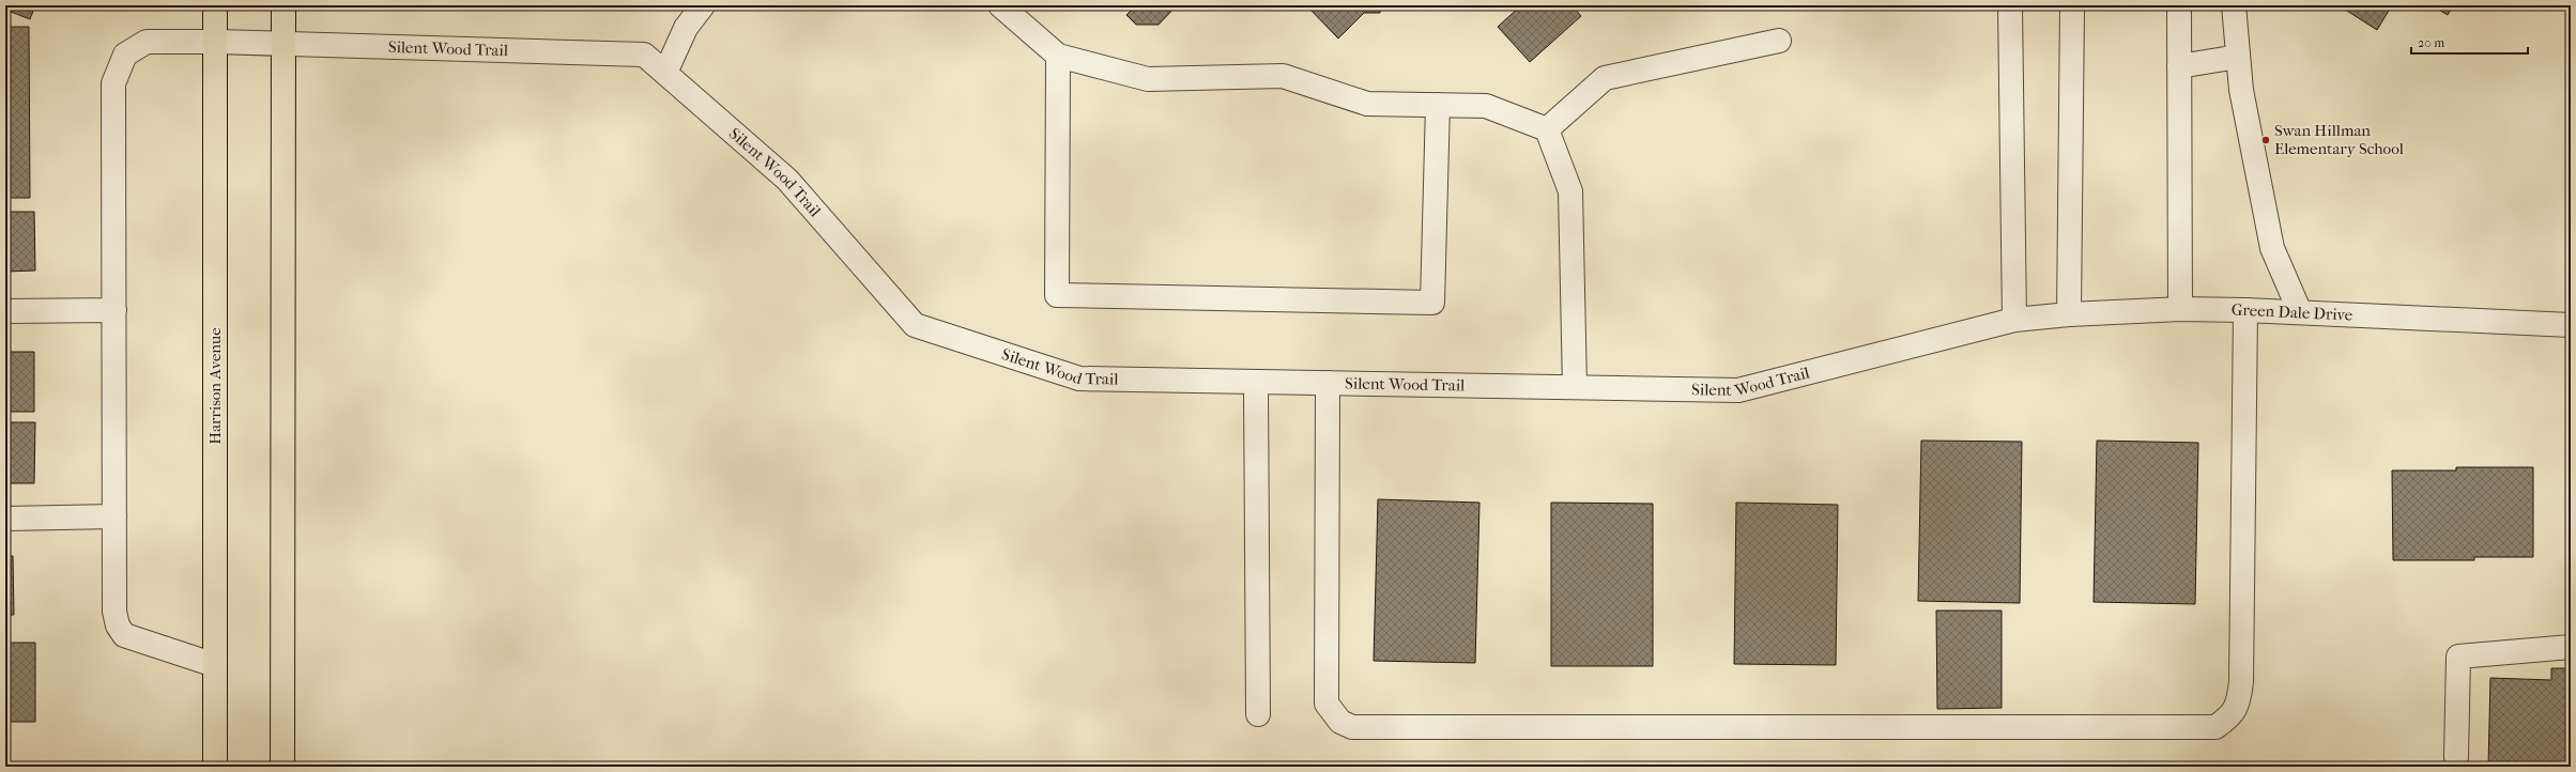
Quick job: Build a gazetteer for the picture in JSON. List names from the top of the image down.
{
  "streets": {
    "main road": ["Harrison Avenue"],
    "street": ["Silent Wood Trail", "Green Dale Drive"]
  },
  "crossings": [
    ["Silent Wood Trail", "Green Dale Drive"],
    ["Silent Wood Trail", "Harrison Avenue"]
  ],
  "places": ["Swan Hillman Elementary School"],
  "scale_bar": "20 m"
}
